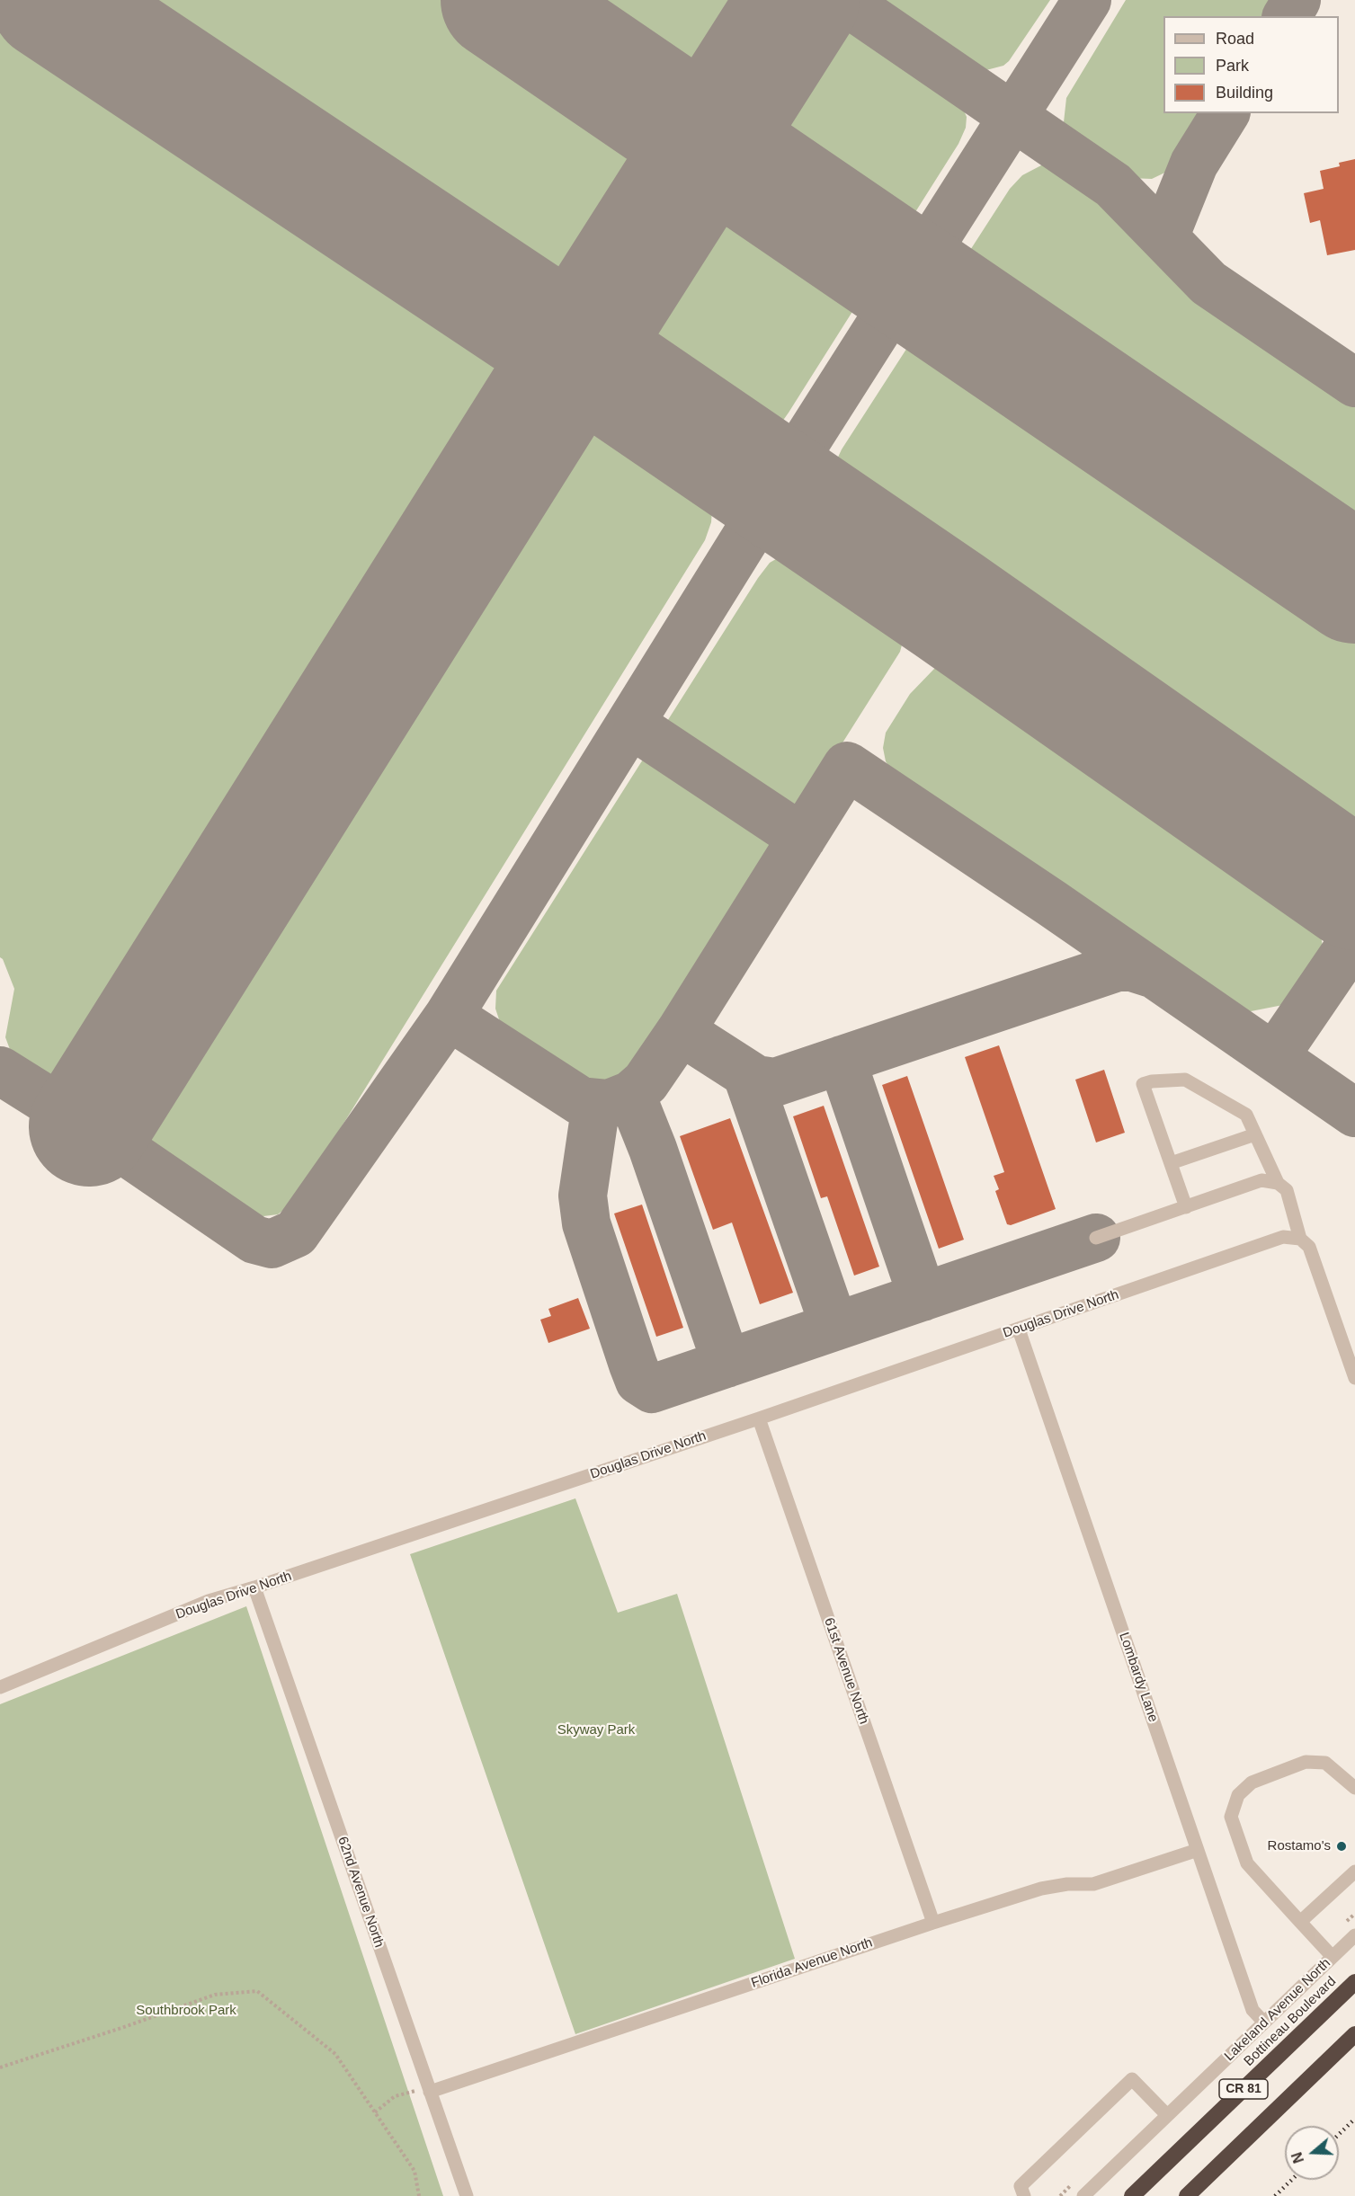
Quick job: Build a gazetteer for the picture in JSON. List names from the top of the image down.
{
  "streets": {
    "highway": ["Bottineau Boulevard", "CR 81"],
    "street": [
      "Douglas Drive North",
      "61st Avenue North",
      "Lombardy Lane",
      "62nd Avenue North",
      "Florida Avenue North",
      "Lakeland Avenue North"
    ]
  },
  "crossings": [
    ["Douglas Drive North", "61st Avenue North"],
    ["Douglas Drive North", "Lombardy Lane"],
    ["Douglas Drive North", "62nd Avenue North"],
    ["61st Avenue North", "Florida Avenue North"],
    ["Lombardy Lane", "Florida Avenue North"],
    ["Lombardy Lane", "Lakeland Avenue North"],
    ["62nd Avenue North", "Florida Avenue North"]
  ],
  "parks": ["Skyway Park", "Southbrook Park"],
  "places": ["Rostamo's"],
  "legend": ["Road", "Park", "Building"],
  "north": "left"
}
